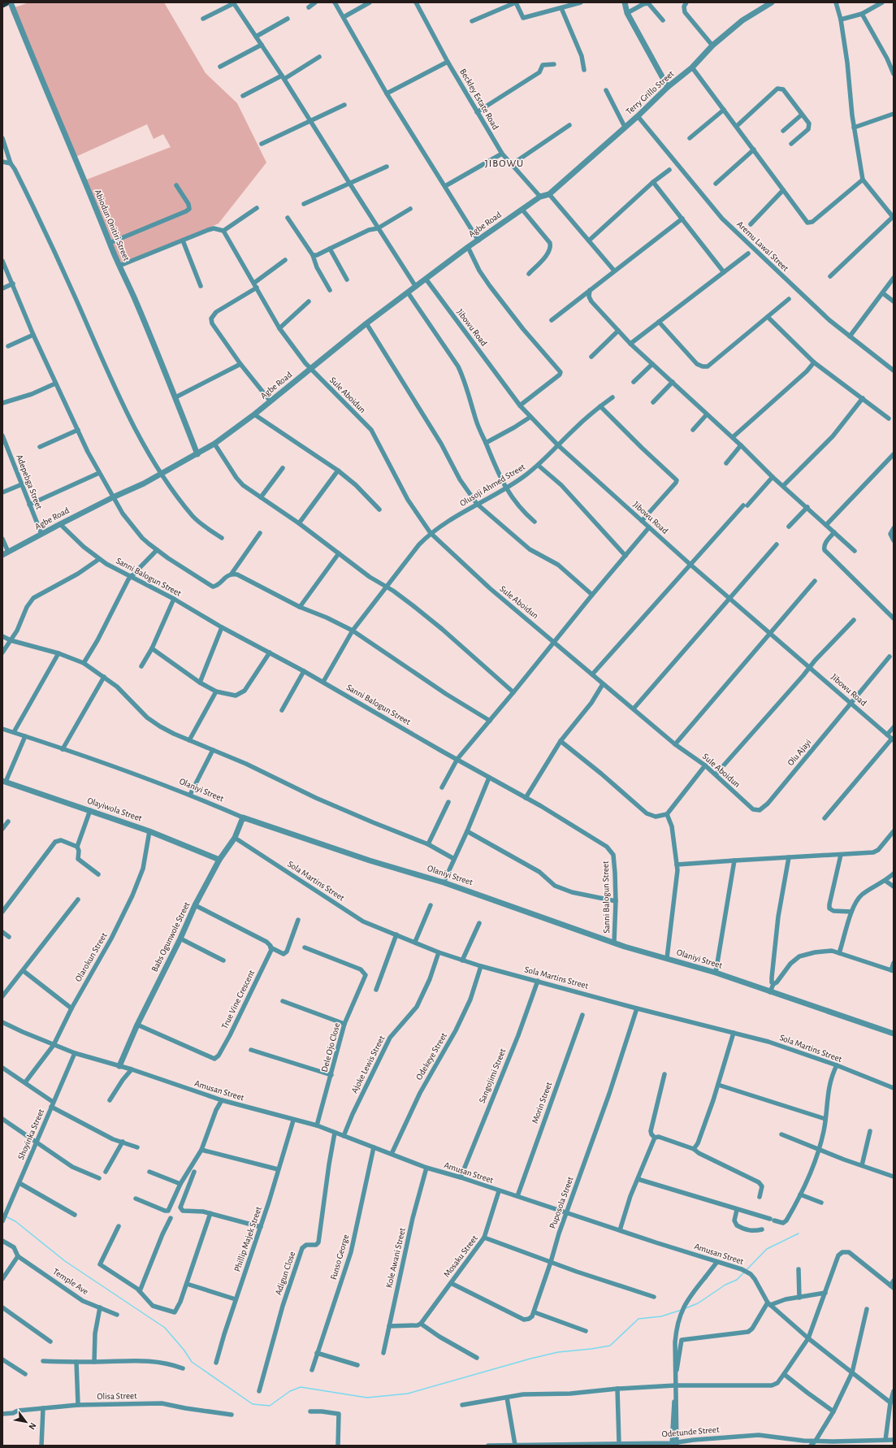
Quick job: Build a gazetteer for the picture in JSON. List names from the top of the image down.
{
  "streets": {
    "street": [
      "Terry Grillo Street",
      "Beckley Estate Road",
      "Agbe Road",
      "Abiodun Onitiri Street",
      "Aremu Lawal Street",
      "Jibowu Road",
      "Sule Aboidun",
      "Adepebga Street",
      "Olusoji Ahmed Street",
      "Sanni Balogun Street",
      "Olu Ajayi",
      "Olaniyi Street",
      "Olayiwola Street",
      "Sola Martins Street",
      "Babs Ogunwole Street",
      "Olarokun Street",
      "True Vine Crescent",
      "Dele Ojo Close",
      "Odekeye Street",
      "Ajoke Lewis Street",
      "Sangojimi Street",
      "Amusan Street",
      "Morin Street",
      "Shoyinka Street",
      "Puposola Street",
      "Phillip Majek Street",
      "Mosaku Street",
      "Funso George",
      "Kole Awani Street",
      "Adigun Close",
      "Temple Ave",
      "Olisa Street",
      "Odetunde Street"
    ]
  },
  "crossings": [
    ["Terry Grillo Street", "Beckley Estate Road"],
    ["Terry Grillo Street", "Agbe Road"],
    ["Terry Grillo Street", "Aremu Lawal Street"],
    ["Beckley Estate Road", "Agbe Road"],
    ["Agbe Road", "Abiodun Onitiri Street"],
    ["Agbe Road", "Jibowu Road"],
    ["Agbe Road", "Sule Aboidun"],
    ["Agbe Road", "Adepebga Street"],
    ["Agbe Road", "Sanni Balogun Street"],
    ["Jibowu Road", "Olusoji Ahmed Street"],
    ["Jibowu Road", "Olu Ajayi"],
    ["Sule Aboidun", "Olusoji Ahmed Street"],
    ["Sule Aboidun", "Olu Ajayi"],
    ["Olusoji Ahmed Street", "Sanni Balogun Street"],
    ["Sanni Balogun Street", "Olaniyi Street"],
    ["Olaniyi Street", "Babs Ogunwole Street"],
    ["Olayiwola Street", "Babs Ogunwole Street"],
    ["Olayiwola Street", "Olarokun Street"],
    ["Sola Martins Street", "Babs Ogunwole Street"],
    ["Sola Martins Street", "Odekeye Street"],
    ["Sola Martins Street", "Ajoke Lewis Street"],
    ["Sola Martins Street", "Sangojimi Street"],
    ["Sola Martins Street", "Puposola Street"],
    ["Babs Ogunwole Street", "True Vine Crescent"],
    ["Babs Ogunwole Street", "Amusan Street"],
    ["Olarokun Street", "Amusan Street"],
    ["Dele Ojo Close", "Amusan Street"],
    ["Odekeye Street", "Amusan Street"],
    ["Ajoke Lewis Street", "Amusan Street"],
    ["Sangojimi Street", "Amusan Street"],
    ["Amusan Street", "Morin Street"],
    ["Amusan Street", "Shoyinka Street"],
    ["Amusan Street", "Puposola Street"],
    ["Amusan Street", "Phillip Majek Street"],
    ["Amusan Street", "Mosaku Street"],
    ["Amusan Street", "Funso George"],
    ["Amusan Street", "Kole Awani Street"],
    ["Amusan Street", "Adigun Close"]
  ],
  "districts": ["JIBOWU"],
  "north": "bottom right"
}
